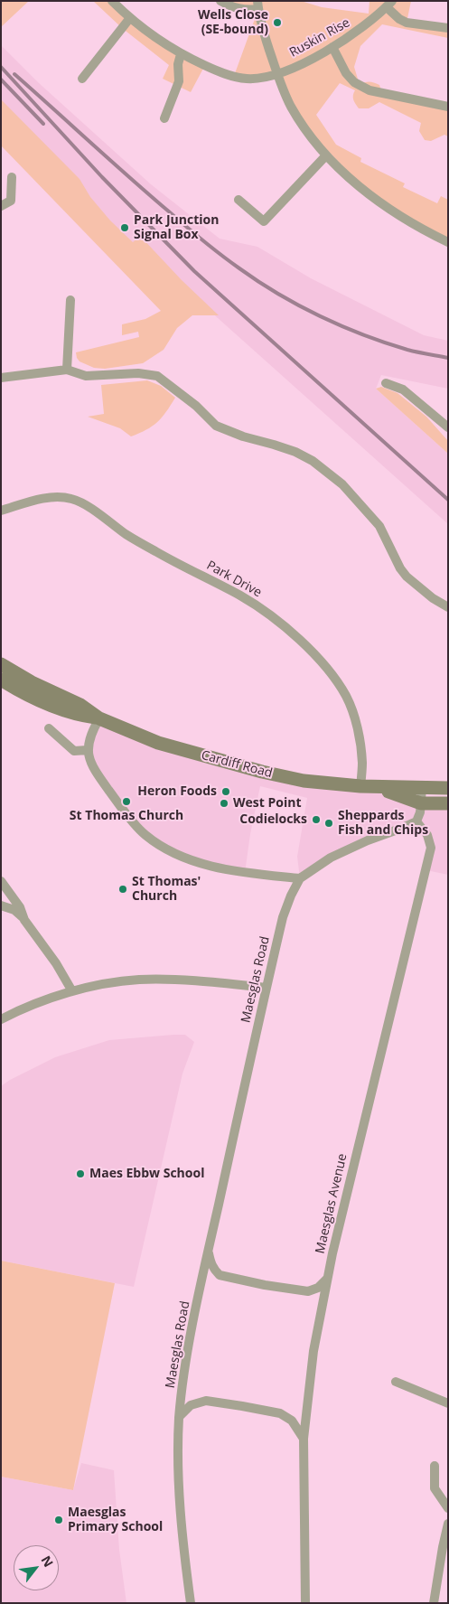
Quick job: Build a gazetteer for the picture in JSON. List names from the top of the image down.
{
  "streets": {
    "main road": ["Cardiff Road"],
    "street": [
      "Ruskin Rise",
      "Park Drive",
      "Maesglas Road",
      "Maesglas Avenue"
    ]
  },
  "crossings": [
    ["Park Drive", "Cardiff Road"],
    ["Maesglas Road", "Maesglas Avenue"]
  ],
  "places": [
    "Wells Close (SE-bound)",
    "Park Junction Signal Box",
    "Heron Foods",
    "St Thomas Church",
    "West Point",
    "Codielocks",
    "Sheppards Fish and Chips",
    "St Thomas' Church",
    "Maes Ebbw School",
    "Maesglas Primary School"
  ],
  "north": "top right"
}
